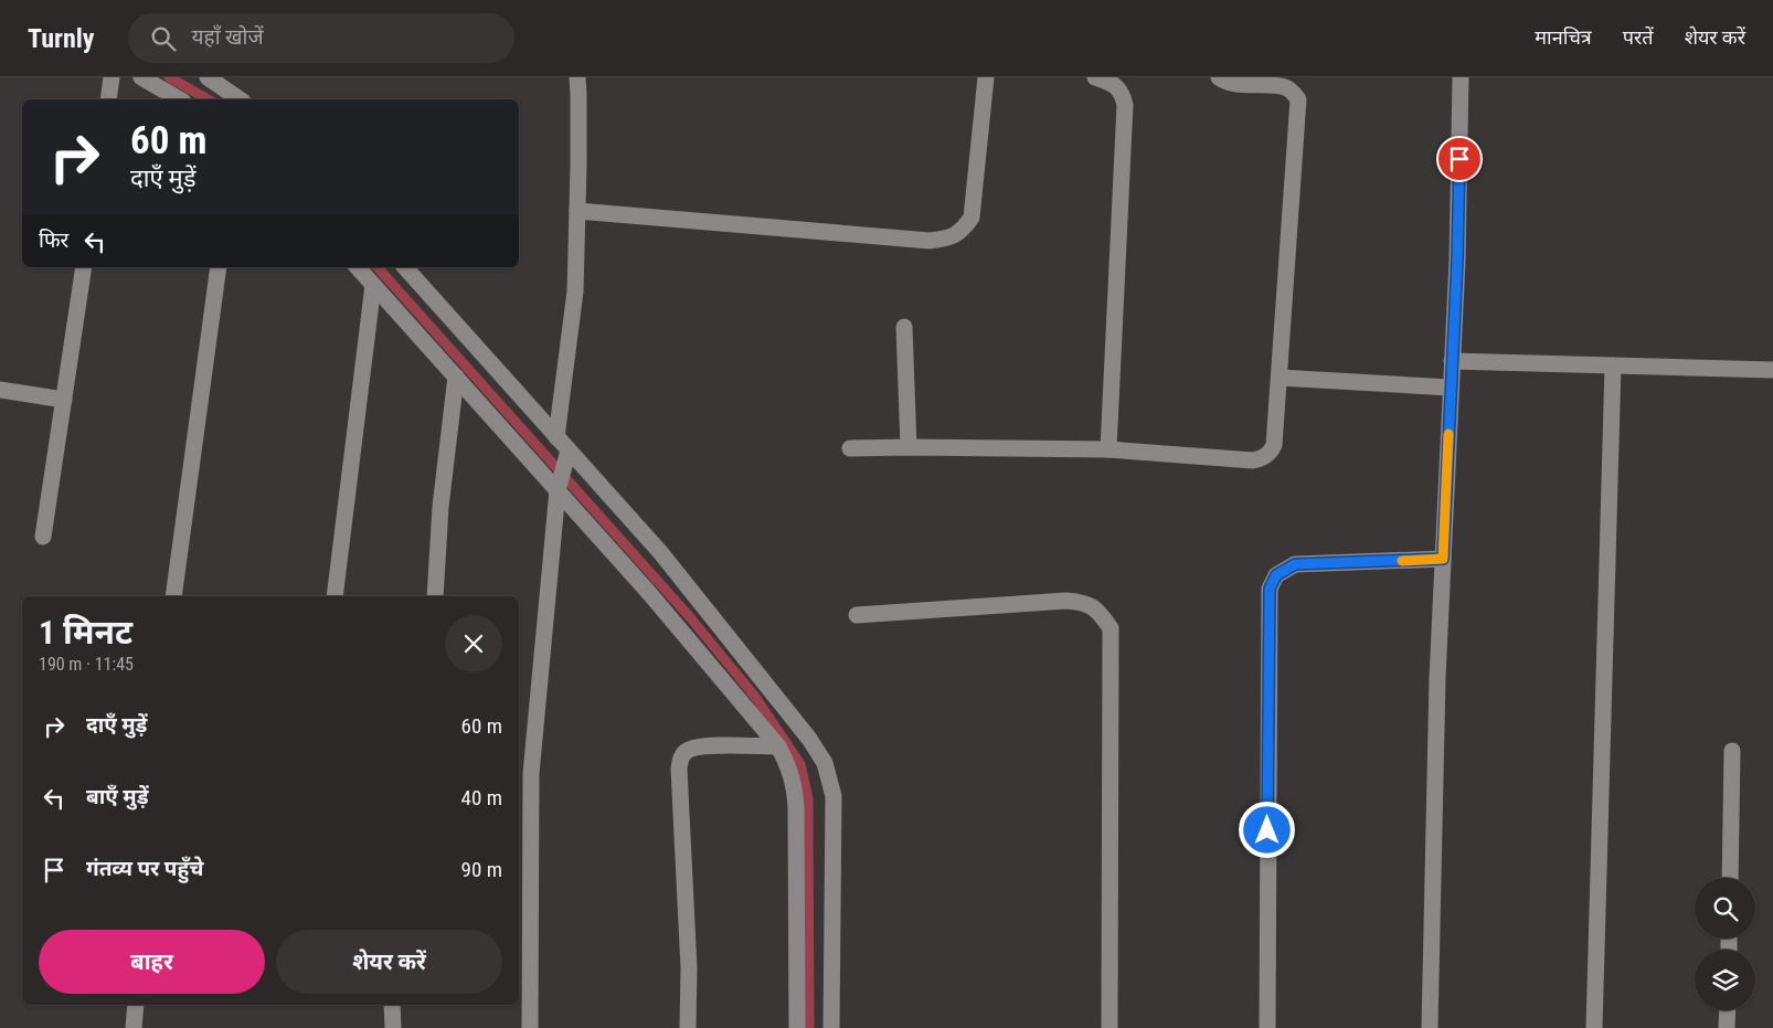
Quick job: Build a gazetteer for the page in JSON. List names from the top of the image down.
{
  "page": {
    "header": "Turnly",
    "search": "यहाँ खोजें",
    "nav": ["मानचित्र", "परतें", "शेयर करें"],
    "turn": ["60 m", "दाएँ मुड़ें"],
    "then": "फिर",
    "heading": ["1 मिनट", "190 m · 11:45"],
    "list": [
      {
        "name": "दाएँ मुड़ें",
        "value": "60 m"
      },
      {
        "name": "बाएँ मुड़ें",
        "value": "40 m"
      },
      {
        "name": "गंतव्य पर पहुँचे",
        "value": "90 m"
      }
    ],
    "buttons": ["बाहर", "शेयर करें"]
  }
}
